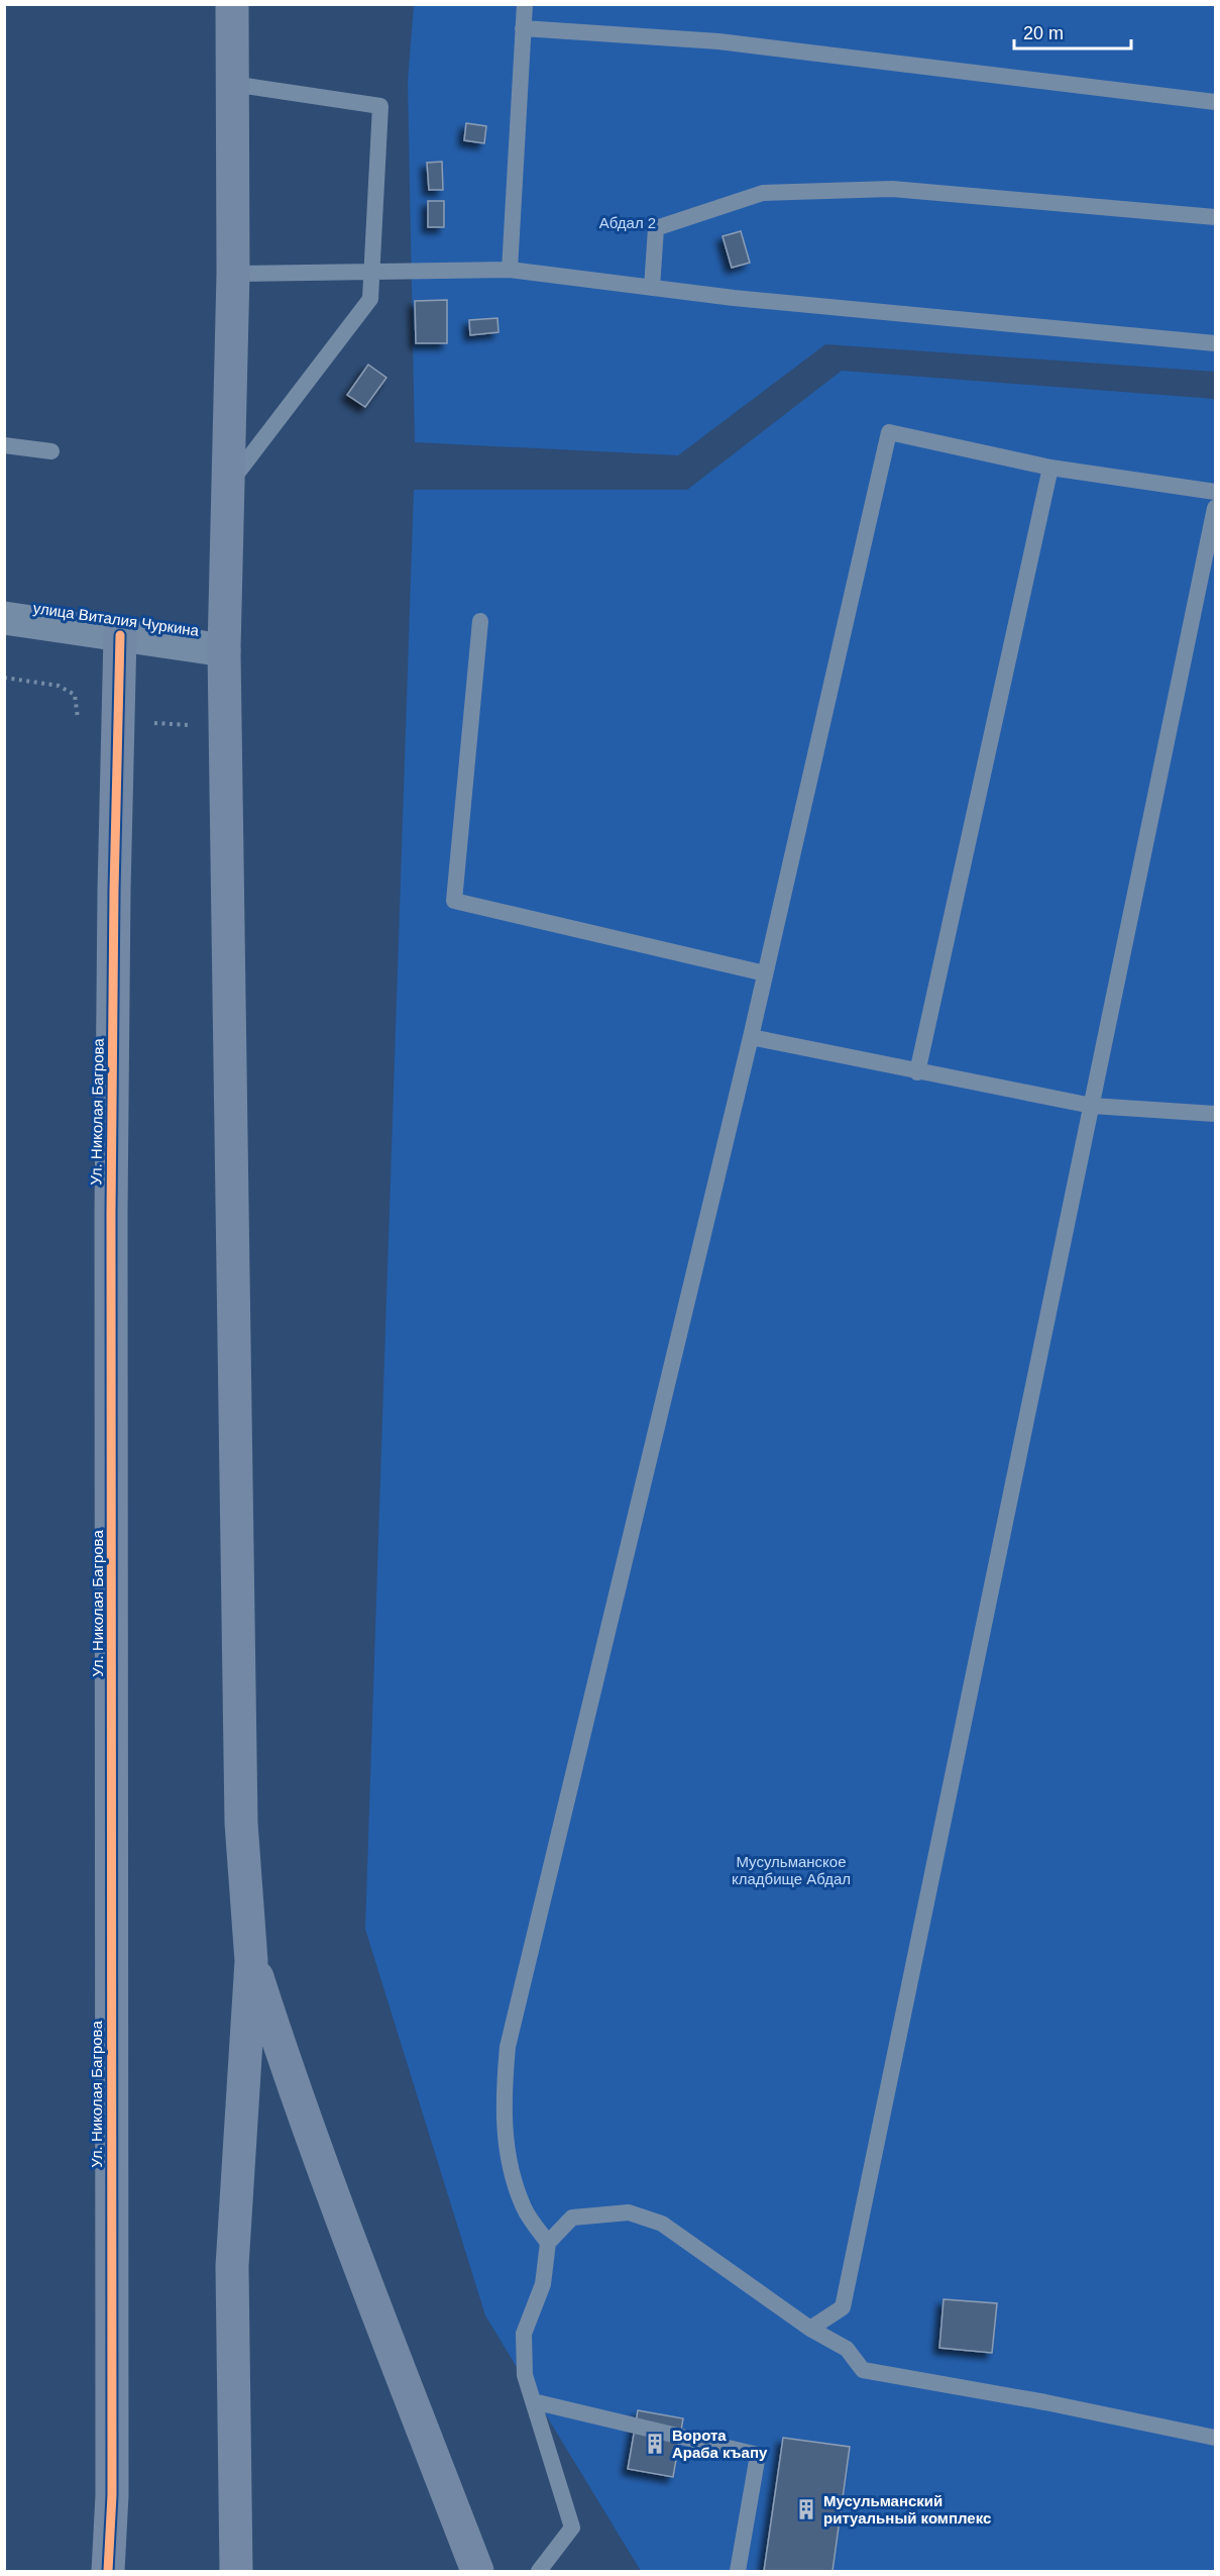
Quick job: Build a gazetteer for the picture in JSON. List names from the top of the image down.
{
  "streets": {
    "main road": ["Ул. Николая Багрова"],
    "street": ["улица Виталия Чуркина"]
  },
  "crossings": [
    ["улица Виталия Чуркина", "Ул. Николая Багрова"]
  ],
  "parks": ["Абдал 2", "Мусульманское кладбище Абдал"],
  "places": {
    "building": ["Ворота Араба къапу", "Мусульманский ритуальный комплекс"]
  },
  "scale_bar": "20 m"
}
